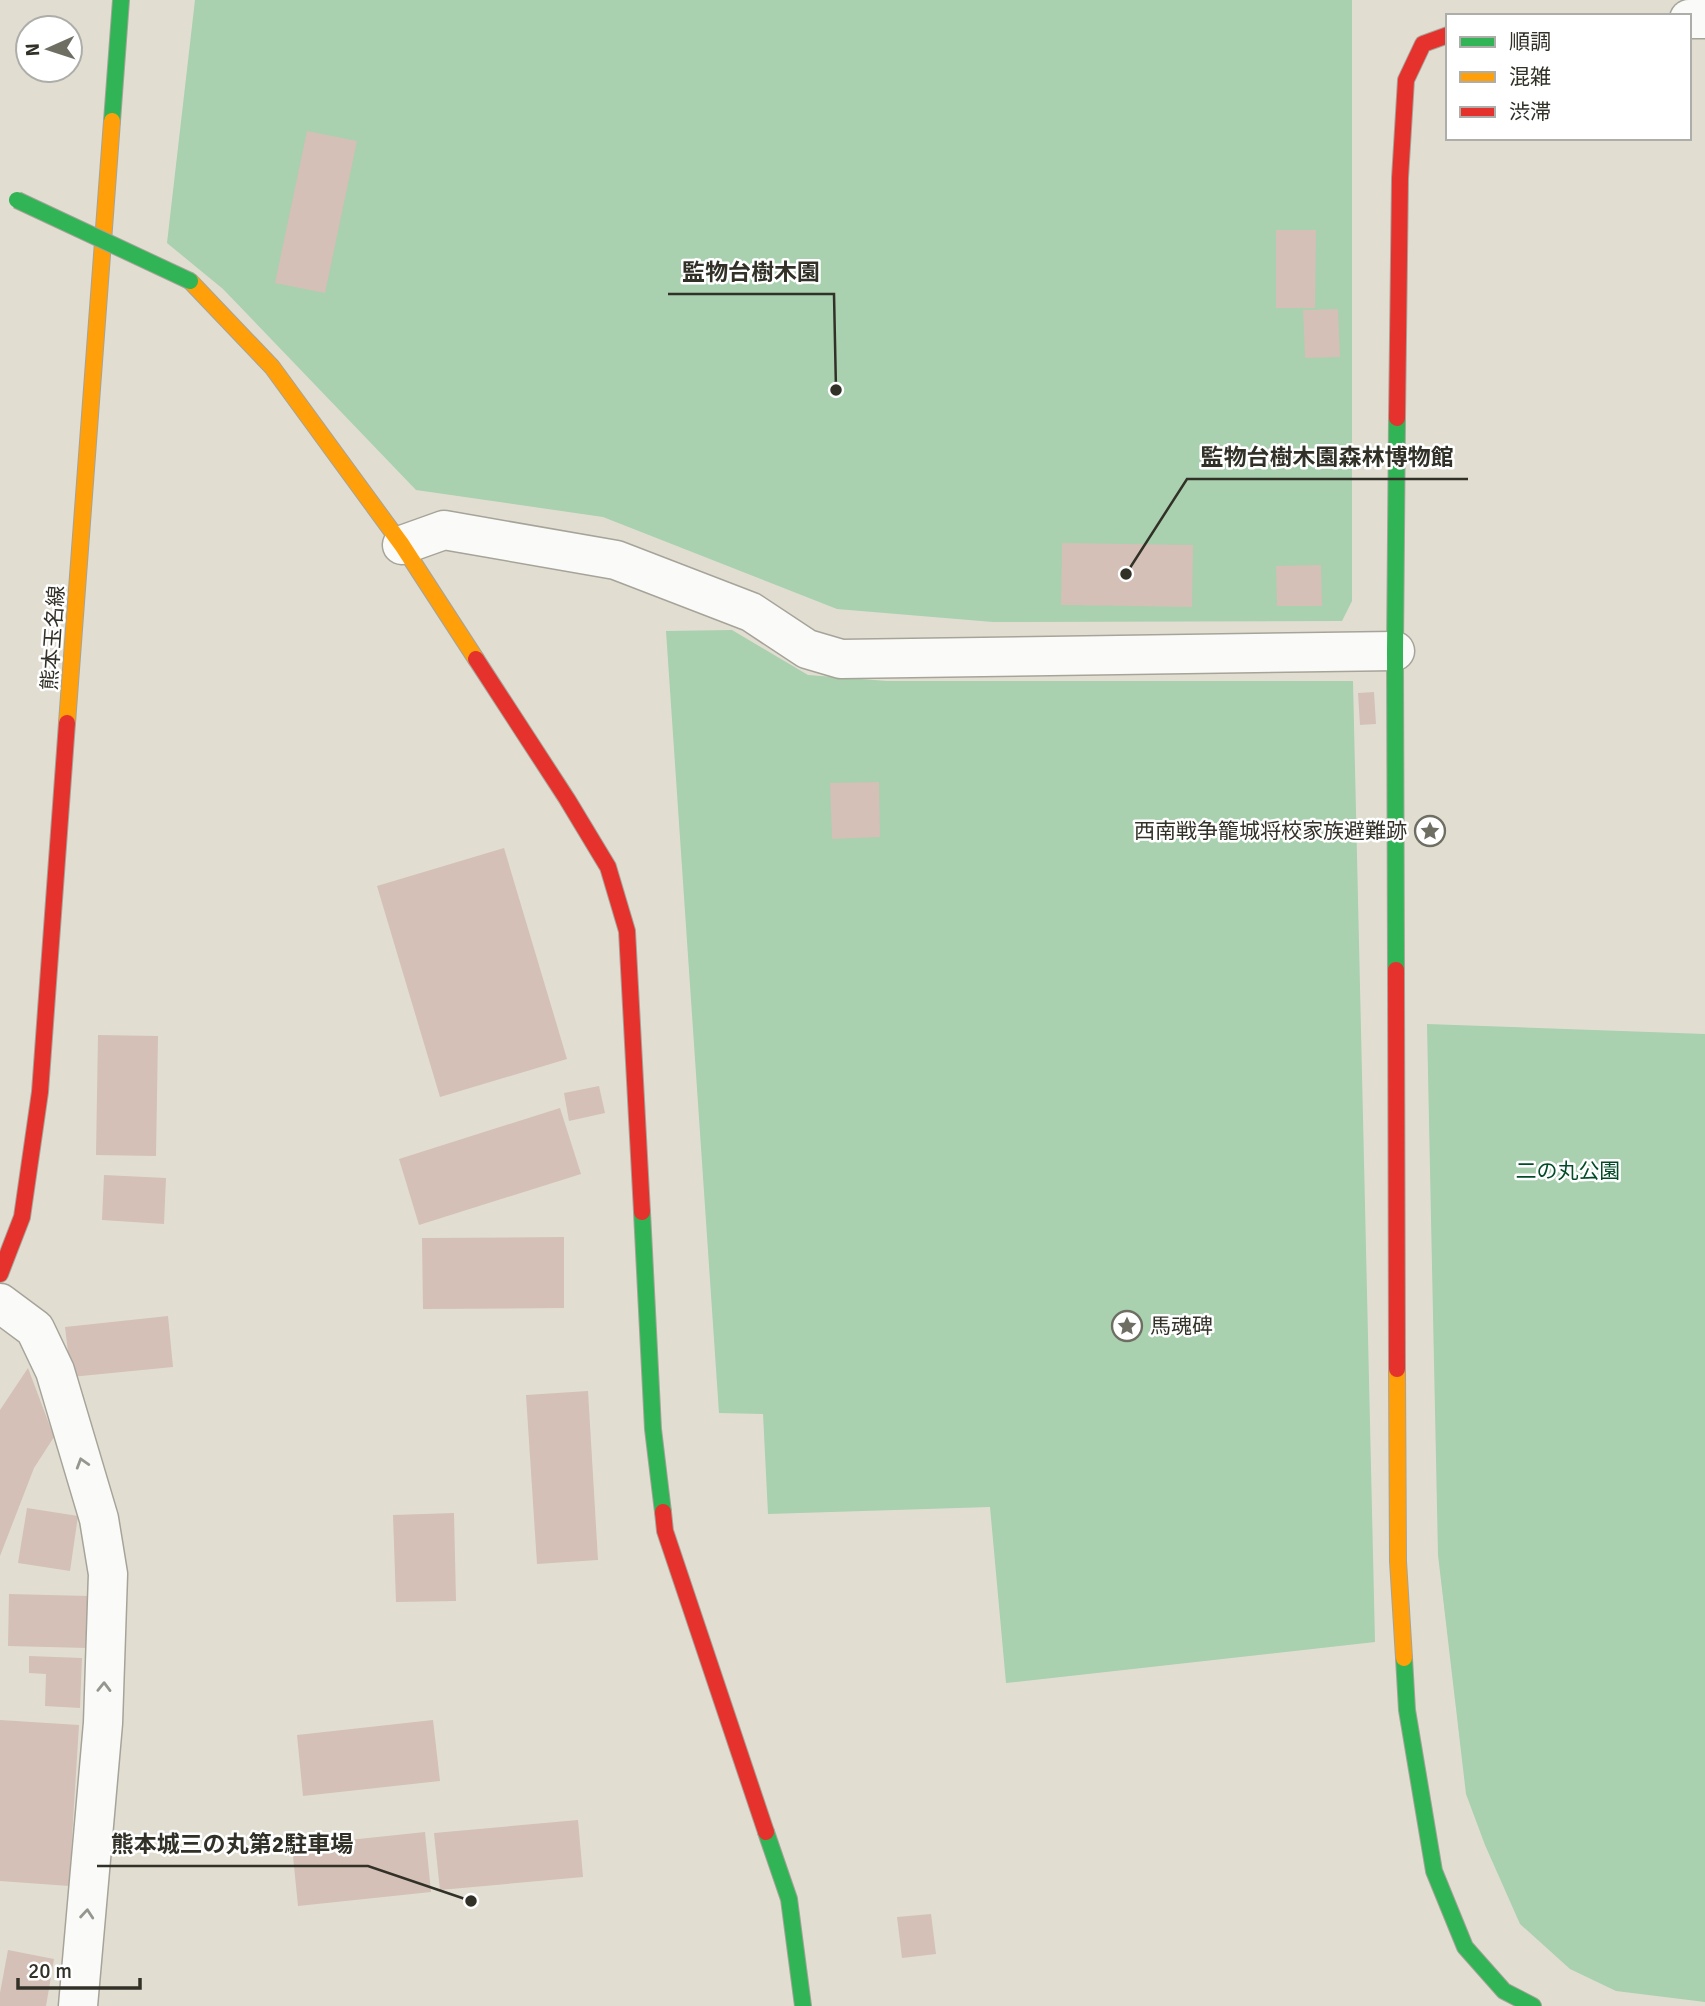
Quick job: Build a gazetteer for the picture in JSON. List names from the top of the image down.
{
  "streets": {
    "street": ["熊本玉名線"]
  },
  "parks": ["二の丸公園"],
  "places": {
    "other": ["監物台樹木園", "監物台樹木園森林博物館", "熊本城三の丸第2駐車場"],
    "place": ["西南戦争籠城将校家族避難跡", "馬魂碑"]
  },
  "legend": ["順調", "混雑", "渋滞"],
  "scale_bar": "20 m",
  "north": "left"
}
